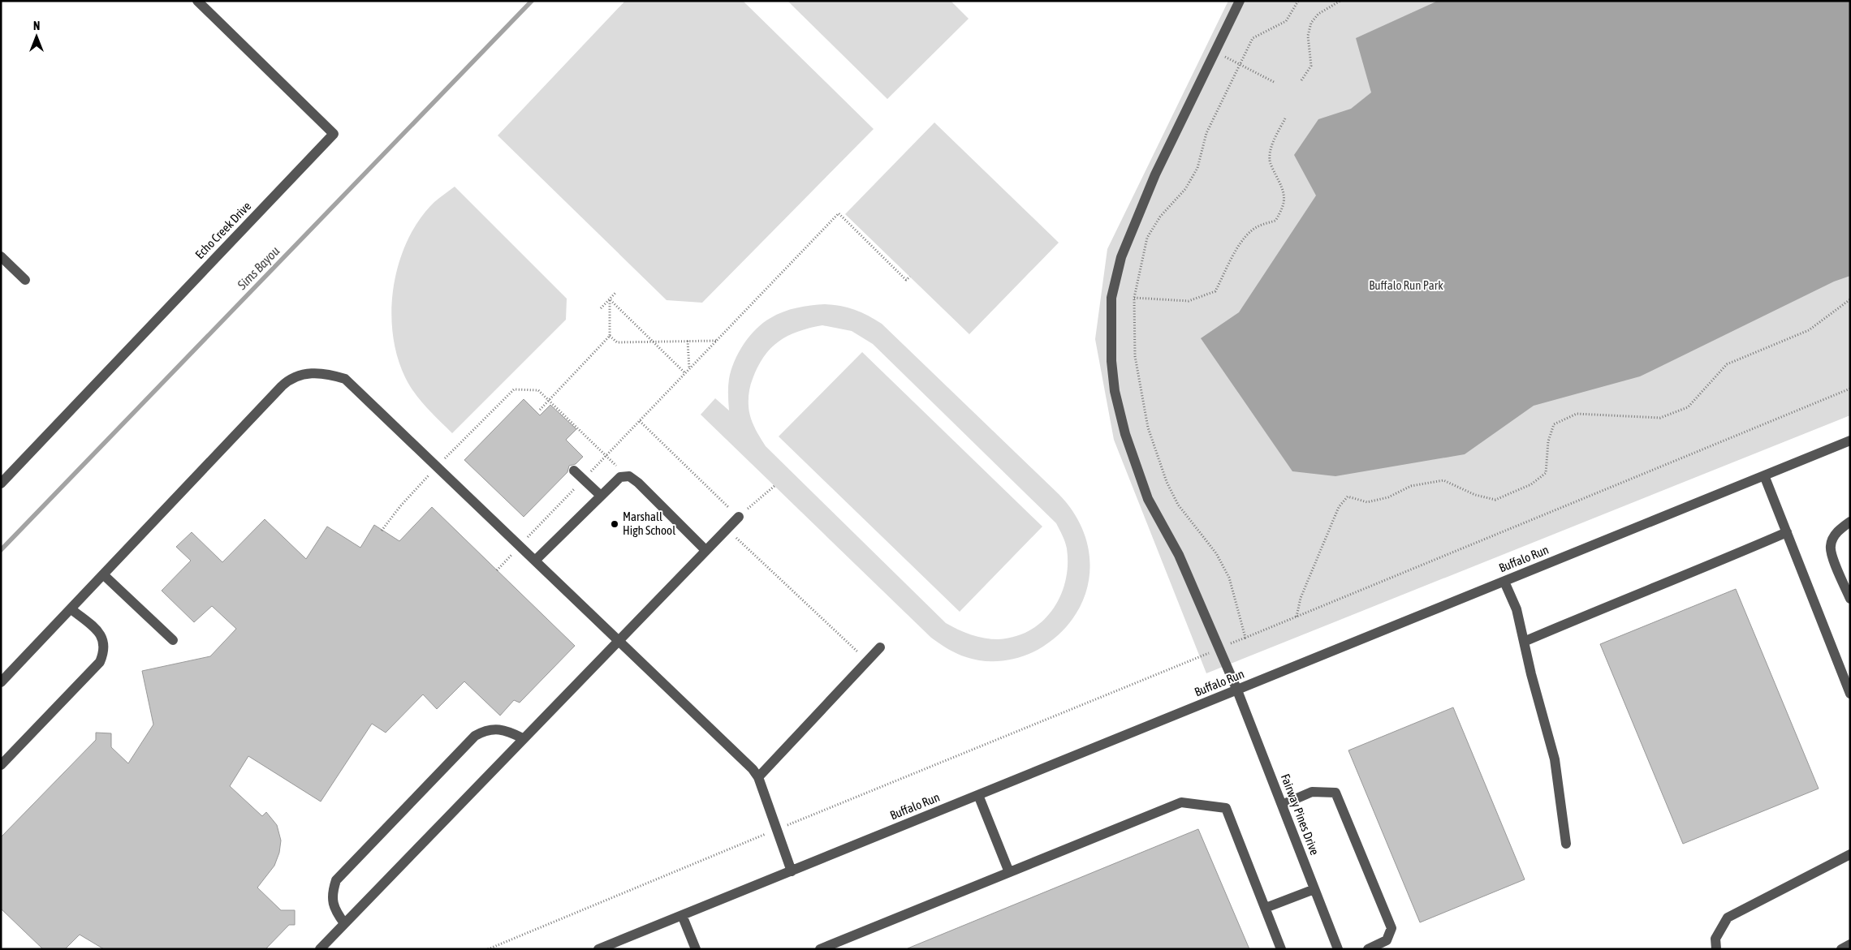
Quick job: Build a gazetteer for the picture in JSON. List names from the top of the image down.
{
  "streets": {
    "street": ["Echo Creek Drive", "Buffalo Run", "Fairway Pines Drive"]
  },
  "crossings": [
    ["Buffalo Run", "Fairway Pines Drive"]
  ],
  "water": ["Sims Bayou"],
  "parks": ["Buffalo Run Park"],
  "places": ["Marshall High School"],
  "north": "top"
}
